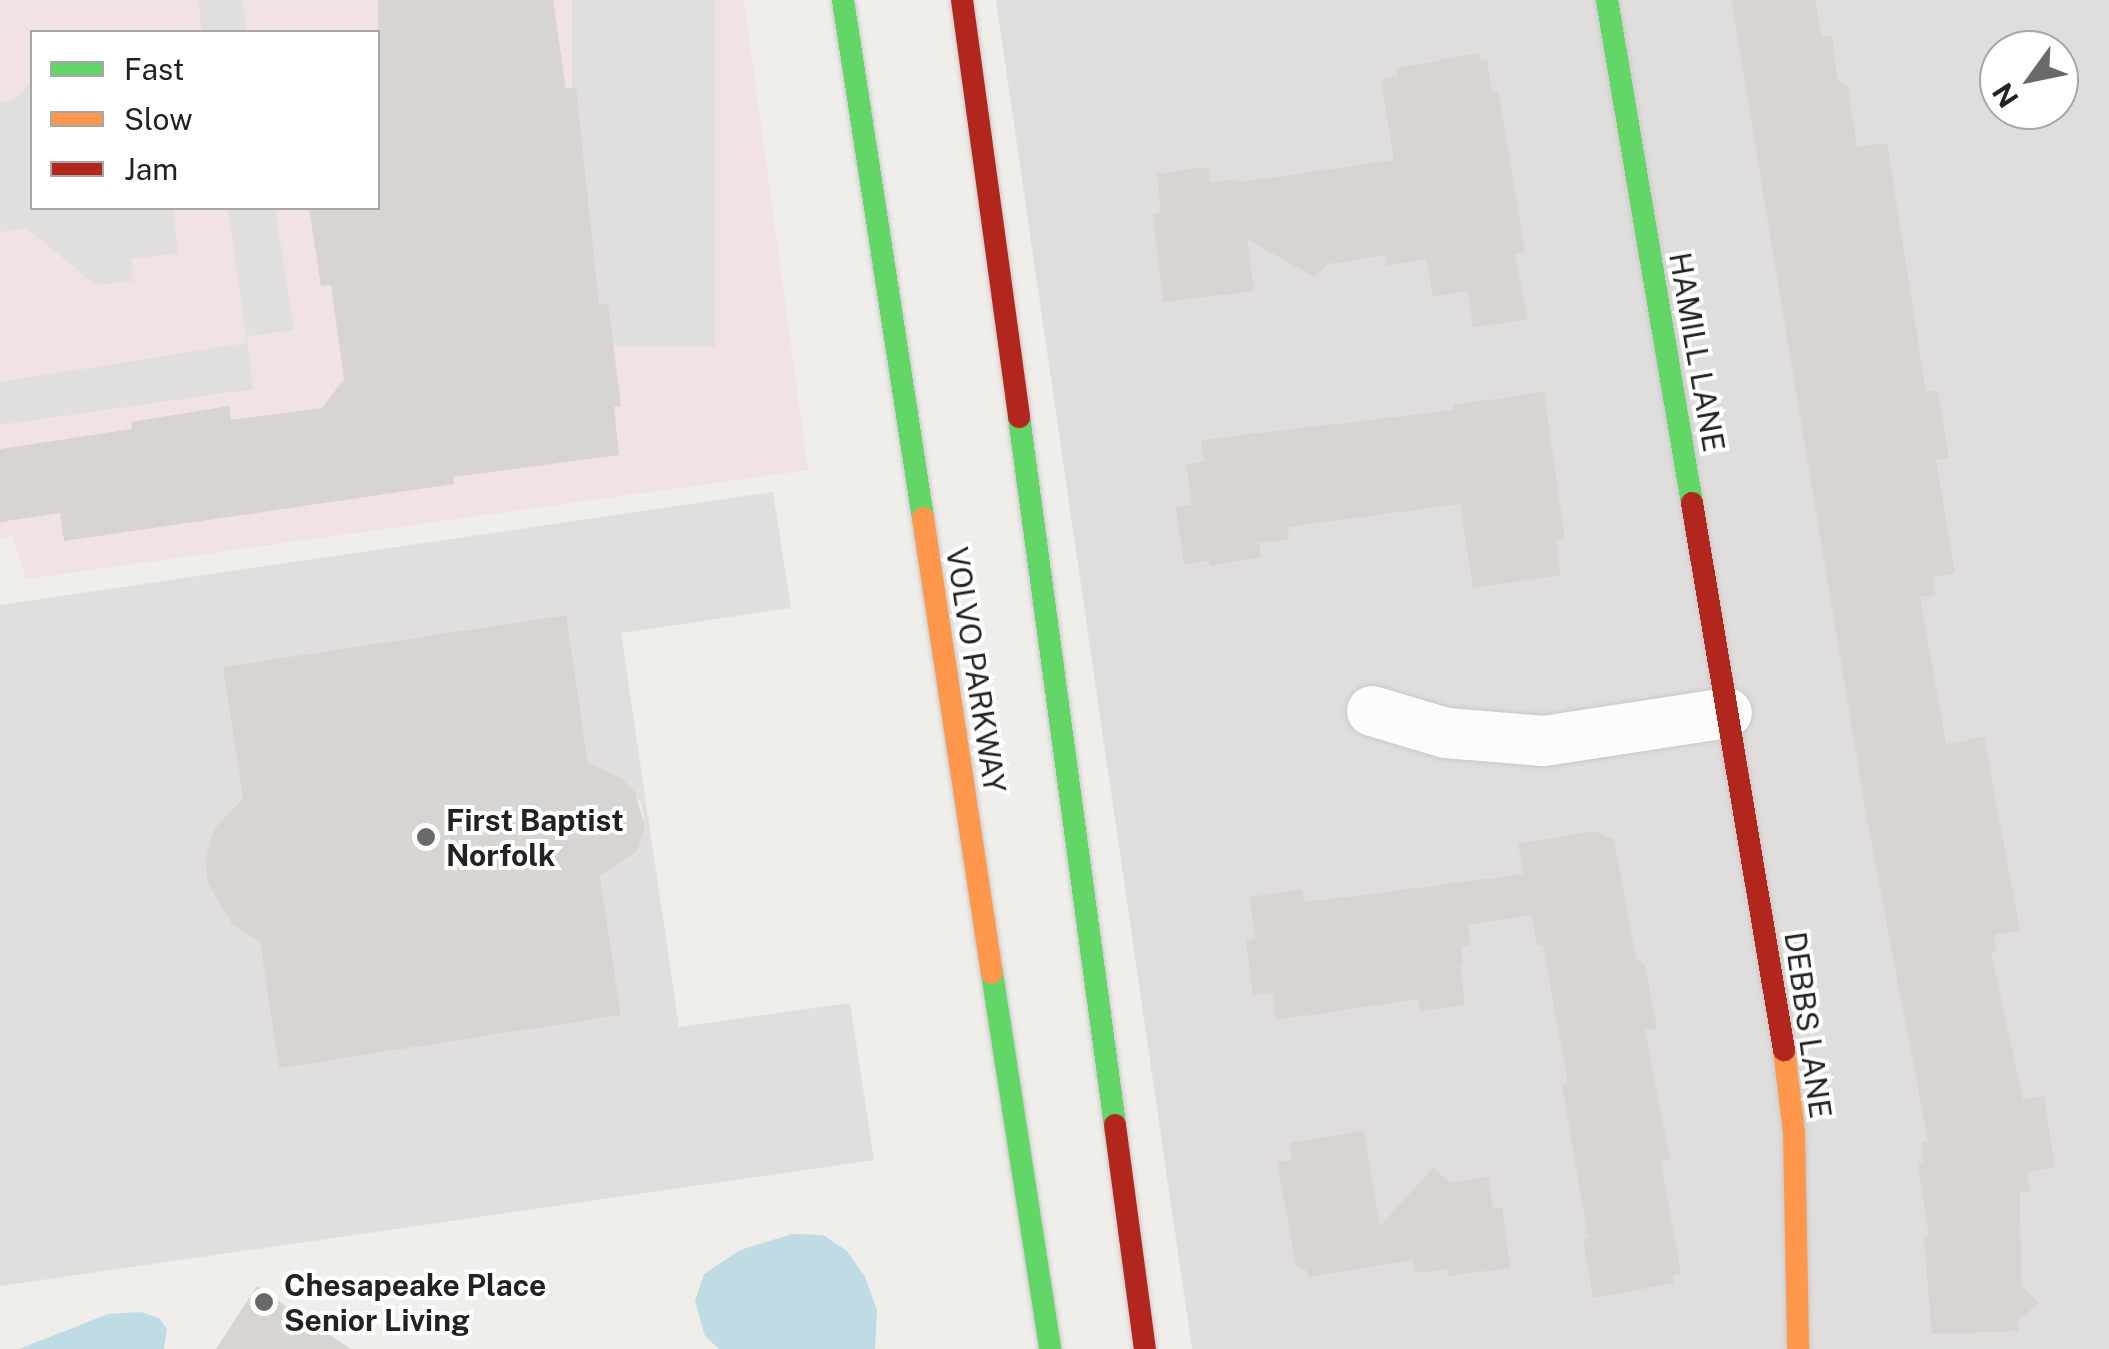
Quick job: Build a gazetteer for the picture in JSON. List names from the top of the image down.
{
  "streets": {
    "main road": ["HAMILL LANE", "VOLVO PARKWAY", "DEBBS LANE"]
  },
  "crossings": [
    ["HAMILL LANE", "DEBBS LANE"]
  ],
  "places": ["First Baptist Norfolk", "Chesapeake Place Senior Living"],
  "legend": ["Fast", "Slow", "Jam"],
  "north": "bottom left"
}
